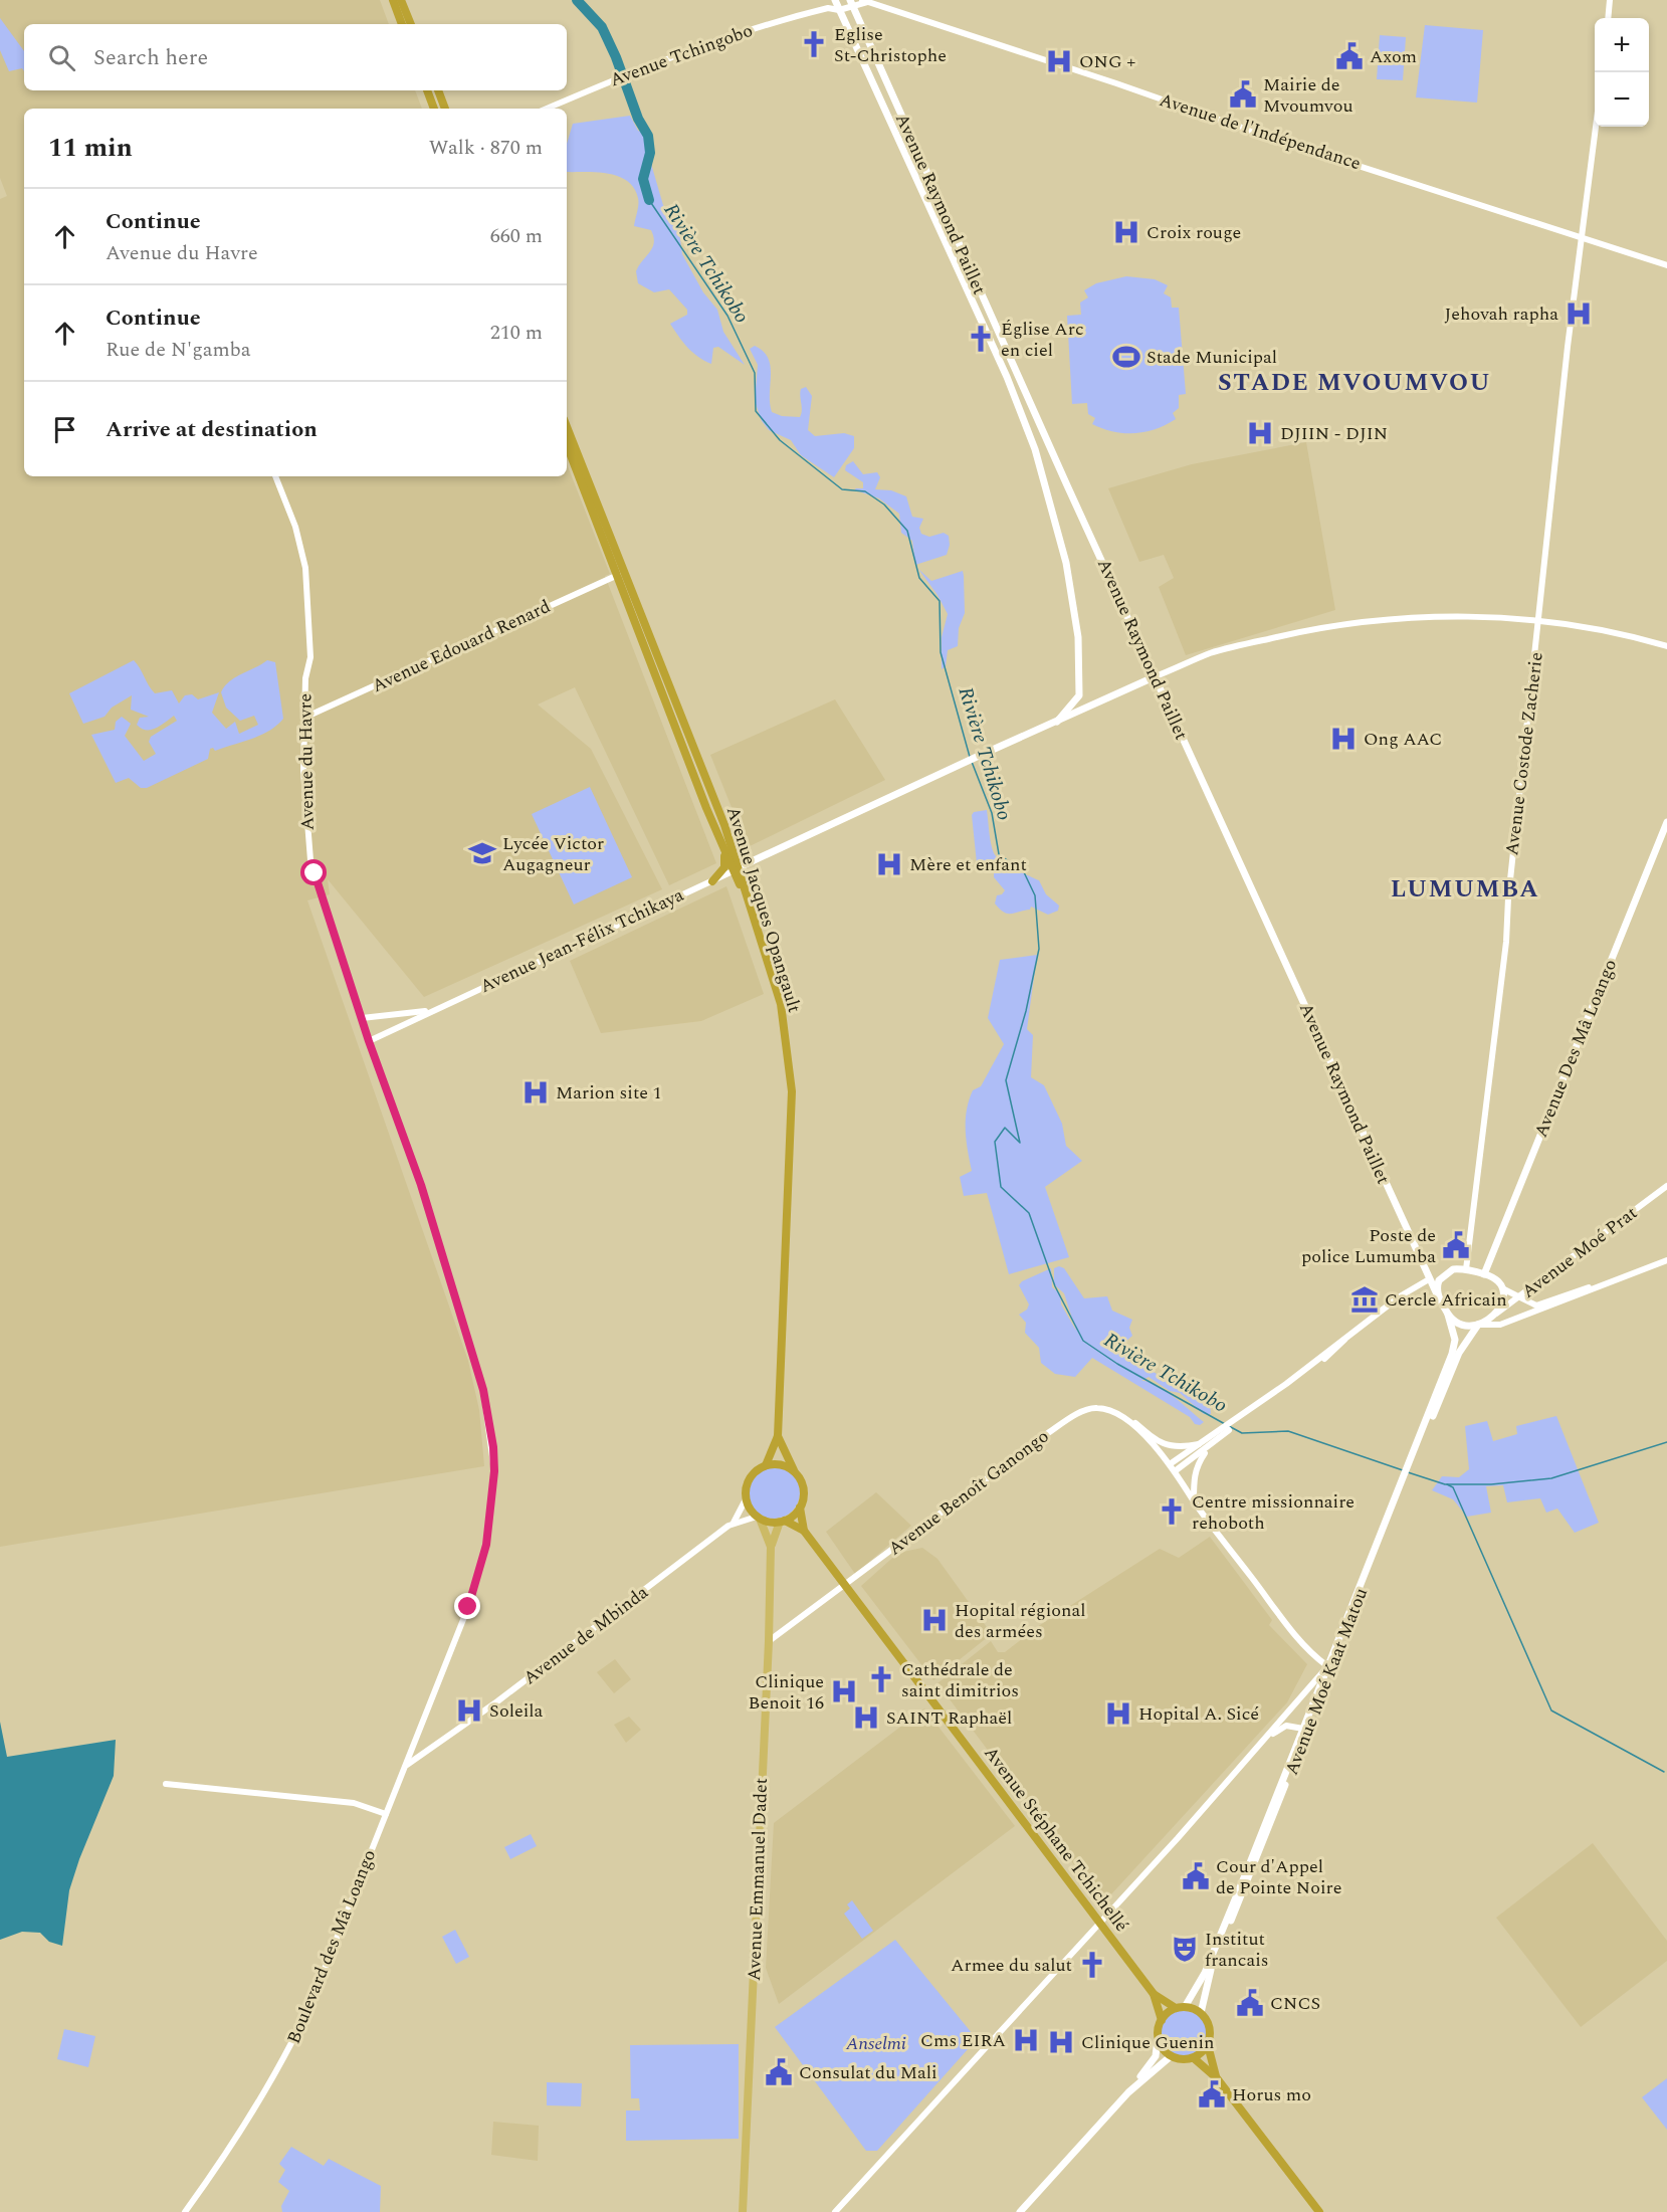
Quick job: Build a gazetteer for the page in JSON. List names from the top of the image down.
{
  "streets": {
    "highway": ["Avenue Jacques Opangault", "Avenue Stéphane Tchichellé"],
    "main road": [
      "Avenue Raymond Paillet",
      "Avenue Des Mâ Loango",
      "Avenue Moé Kaat Matou",
      "Avenue Emmanuel Dadet"
    ],
    "street": [
      "Avenue Tchingobo",
      "Avenue de l'Indépendance",
      "Avenue Edouard Renard",
      "Avenue Costode Zacherie",
      "Avenue du Havre",
      "Avenue Jean-Félix Tchikaya",
      "Avenue Moé Prat",
      "Avenue Benoît Ganongo",
      "Avenue de Mbinda",
      "Boulevard des Mâ Loango"
    ]
  },
  "crossings": [
    ["Avenue Tchingobo", "Avenue de l'Indépendance"],
    ["Avenue de l'Indépendance", "Avenue Raymond Paillet"],
    ["Avenue de l'Indépendance", "Avenue Costode Zacherie"],
    ["Avenue Raymond Paillet", "Avenue Costode Zacherie"],
    ["Avenue Raymond Paillet", "Avenue Des Mâ Loango"],
    ["Avenue Raymond Paillet", "Avenue Moé Prat"],
    ["Avenue Edouard Renard", "Avenue du Havre"],
    ["Avenue Costode Zacherie", "Avenue Des Mâ Loango"],
    ["Avenue Costode Zacherie", "Avenue Moé Prat"],
    ["Avenue du Havre", "Avenue Jean-Félix Tchikaya"],
    ["Avenue du Havre", "Avenue de Mbinda"],
    ["Avenue du Havre", "Boulevard des Mâ Loango"],
    ["Avenue Jacques Opangault", "Avenue Jean-Félix Tchikaya"],
    ["Avenue Des Mâ Loango", "Avenue Moé Prat"],
    ["Avenue Benoît Ganongo", "Avenue Stéphane Tchichellé"],
    ["Avenue Benoît Ganongo", "Avenue Emmanuel Dadet"],
    ["Avenue de Mbinda", "Avenue Stéphane Tchichellé"],
    ["Avenue de Mbinda", "Avenue Emmanuel Dadet"],
    ["Avenue de Mbinda", "Boulevard des Mâ Loango"],
    ["Avenue Moé Kaat Matou", "Avenue Stéphane Tchichellé"],
    ["Avenue Stéphane Tchichellé", "Avenue Emmanuel Dadet"]
  ],
  "districts": ["STADE MVOUMVOU", "LUMUMBA"],
  "water": ["Rivière Tchikobo"],
  "parks": ["Anselmi"],
  "places": {
    "church": [
      "Eglise St-Christophe",
      "Église Arc en ciel",
      "Centre missionnaire rehoboth",
      "Cathédrale de saint dimitrios",
      "Armee du salut"
    ],
    "public building": [
      "Axom",
      "Mairie de Mvoumvou",
      "Poste de police Lumumba",
      "Cour d'Appel de Pointe Noire",
      "CNCS",
      "Consulat du Mali",
      "Horus mo"
    ],
    "hospital": [
      "ONG +",
      "Croix rouge",
      "Jehovah rapha",
      "DJIIN - DJIN",
      "Ong AAC",
      "Mère et enfant",
      "Marion site 1",
      "Hopital régional des armées",
      "Clinique Benoit 16",
      "Soleila",
      "Hopital A. Sicé",
      "SAINT Raphaël",
      "Cms EIRA",
      "Clinique Guenin"
    ],
    "sports": ["Stade Municipal"],
    "school or university": ["Lycée Victor Augagneur"],
    "museum": ["Cercle Africain"],
    "theatre": ["Institut francais"]
  },
  "page": {
    "map_buttons": ["+", "−"],
    "search": "Search here",
    "heading": ["11 min", "Walk · 870 m"],
    "list": [
      ["Continue", "Avenue du Havre", "660 m"],
      ["Continue", "Rue de N'gamba", "210 m"],
      "Arrive at destination"
    ]
  }
}
